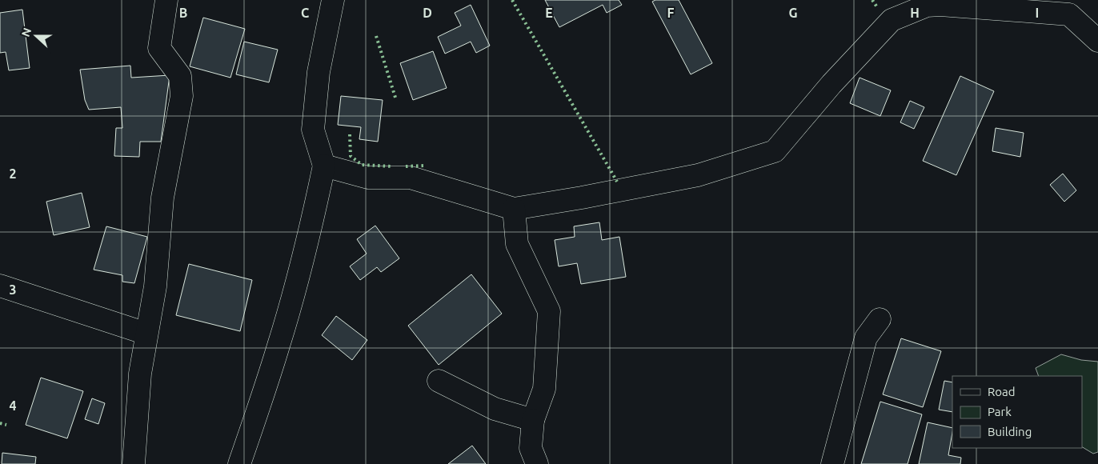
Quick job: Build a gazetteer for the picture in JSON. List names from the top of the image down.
{
  "legend": ["Road", "Park", "Building"],
  "north": "left",
  "grid": {
    "columns": [
      "B",
      "C",
      "D",
      "E",
      "F",
      "G",
      "H",
      "I"
    ],
    "rows": ["2", "3", "4"]
  }
}
